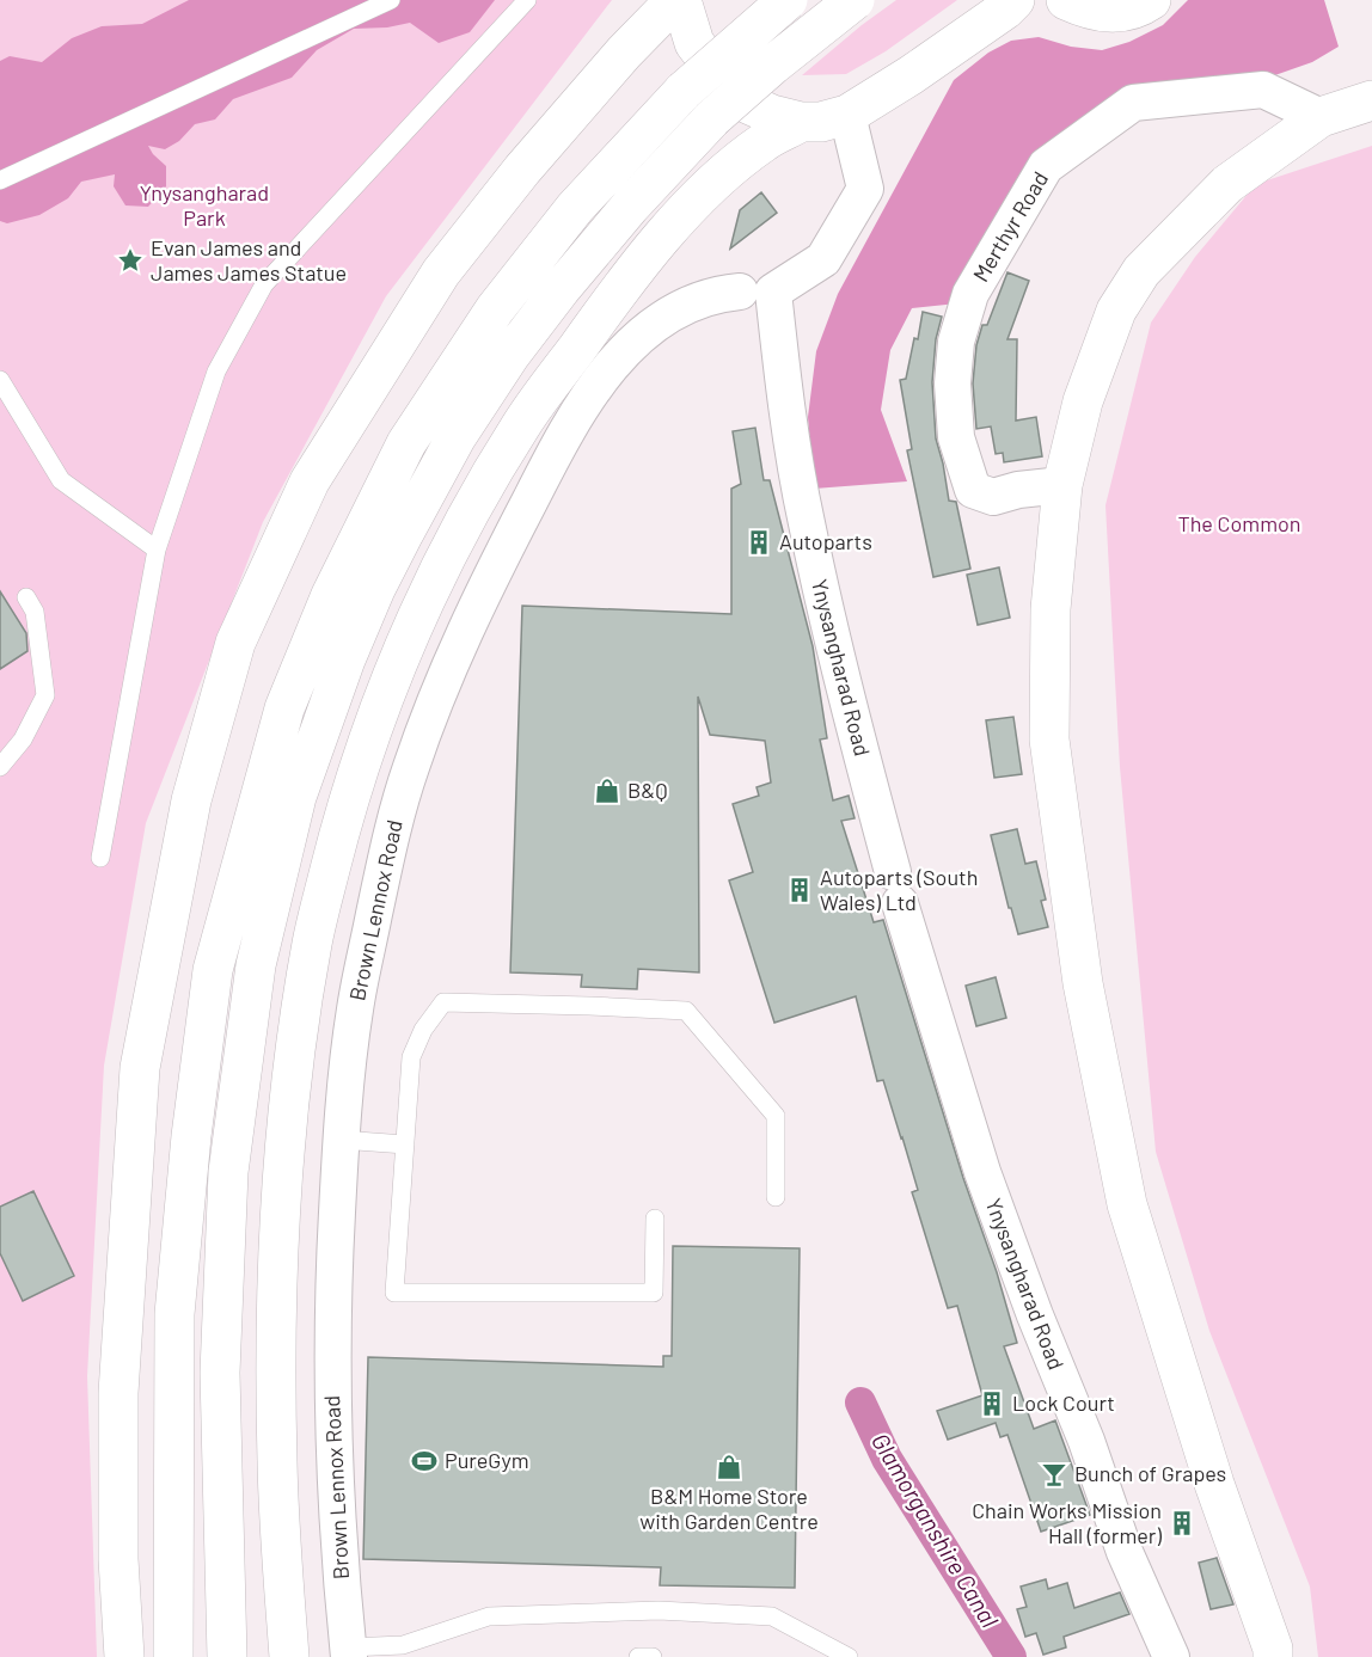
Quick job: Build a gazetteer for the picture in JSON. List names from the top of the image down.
{
  "streets": {
    "street": ["Merthyr Road", "Ynysangharad Road", "Brown Lennox Road"]
  },
  "crossings": [
    ["Ynysangharad Road", "Brown Lennox Road"]
  ],
  "water": ["Glamorganshire Canal"],
  "parks": ["Ynysangharad Park", "The Common"],
  "places": {
    "place": ["Evan James and James James Statue"],
    "building": [
      "Autoparts",
      "Autoparts (South Wales) Ltd",
      "Lock Court",
      "Chain Works Mission Hall (former)"
    ],
    "shop": ["B&Q", "B&M Home Store with Garden Centre"],
    "sports": ["PureGym"],
    "bar": ["Bunch of Grapes"]
  }
}
